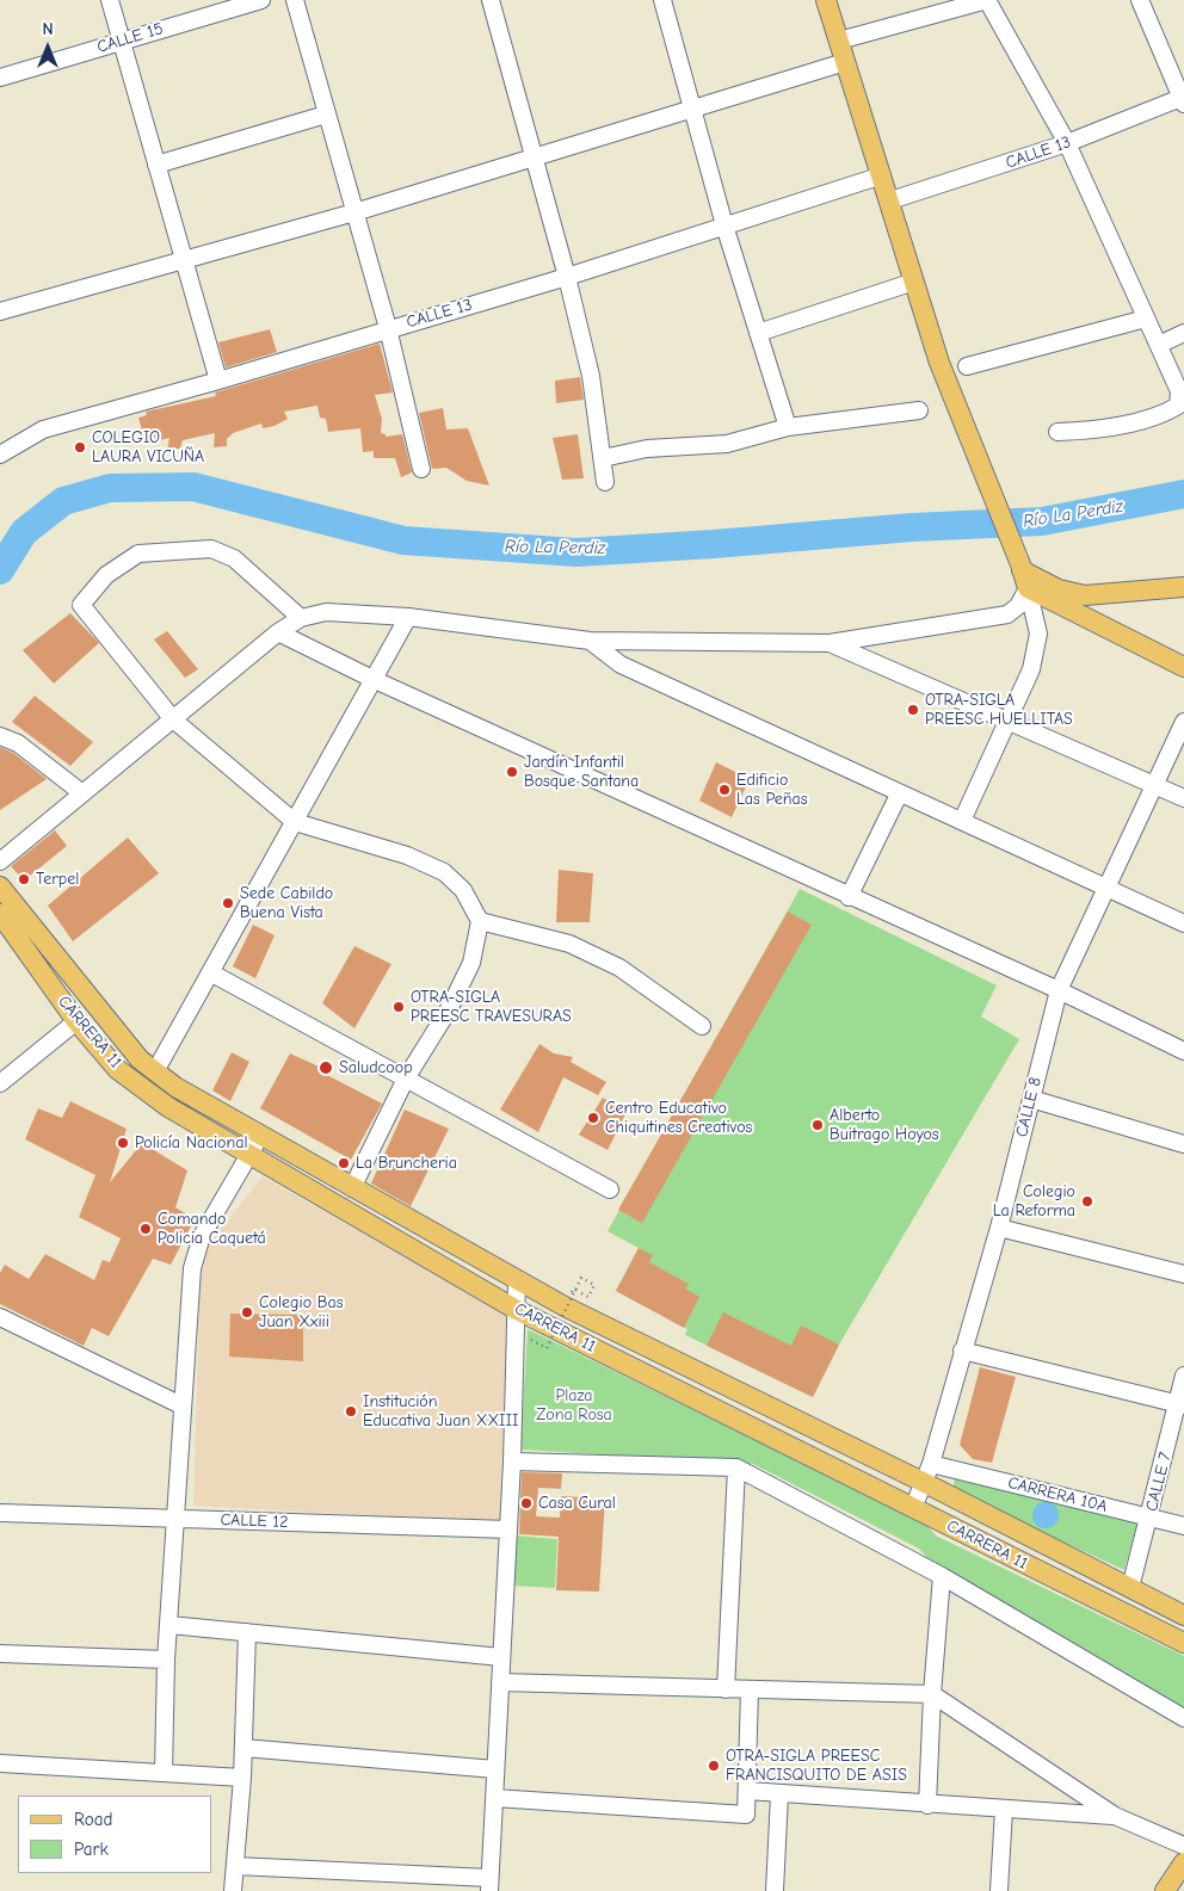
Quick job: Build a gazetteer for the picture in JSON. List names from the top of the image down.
{
  "streets": {
    "main road": ["CARRERA 11"],
    "street": [
      "CALLE 15",
      "CALLE 13",
      "CALLE 8",
      "CALLE 7",
      "CARRERA 10A",
      "CALLE 12"
    ]
  },
  "crossings": [
    ["CARRERA 11", "CALLE 8"],
    ["CARRERA 11", "CALLE 7"],
    ["CALLE 8", "CARRERA 10A"],
    ["CALLE 7", "CARRERA 10A"]
  ],
  "water": ["Río La Perdiz"],
  "parks": ["Plaza Zona Rosa"],
  "places": [
    "COLEGIO LAURA VICUÑA",
    "OTRA-SIGLA PREESC HUELLITAS",
    "Jardín Infantil Bosque Santana",
    "Edificio Las Peñas",
    "Terpel",
    "Sede Cabildo Buena Vista",
    "OTRA-SIGLA PREESC TRAVESURAS",
    "Saludcoop",
    "Centro Educativo Chiquitines Creativos",
    "Alberto Buitrago Hoyos",
    "Policía Nacional",
    "La Bruncheria",
    "Colegio La Reforma",
    "Comando Policia Caquetá",
    "Colegio Bas Juan Xxiii",
    "Institución Educativa Juan XXIII",
    "Casa Cural",
    "OTRA-SIGLA PREESC FRANCISQUITO DE ASIS"
  ],
  "legend": ["Road", "Park"],
  "north": "top"
}
